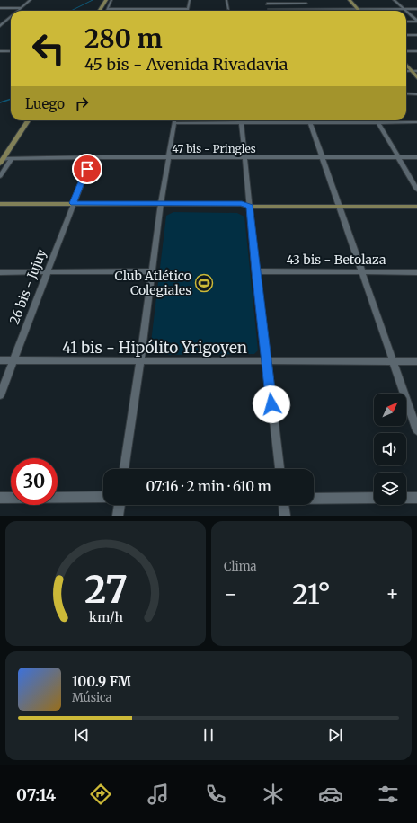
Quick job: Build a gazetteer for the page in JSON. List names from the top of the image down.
{
  "streets": {
    "street": [
      "47 bis - Pringles",
      "43 bis - Betolaza",
      "26 bis - Jujuy",
      "41 bis - Hipólito Yrigoyen"
    ]
  },
  "crossings": [
    ["47 bis - Pringles", "26 bis - Jujuy"],
    ["26 bis - Jujuy", "41 bis - Hipólito Yrigoyen"]
  ],
  "places": {
    "sports": ["Club Atlético Colegiales"]
  },
  "north": "top right",
  "page": {
    "turn": ["280 m", "45 bis - Avenida Rivadavia"],
    "then": "Luego",
    "limit": "30",
    "trip": "07:16 · 2 min · 610 m",
    "tile": "Clima",
    "heat": ["−", "21°", "+"],
    "song": ["100.9 FM", "Música"],
    "tabs": "07:14",
    "gauge": ["27", "km/h"]
  }
}
